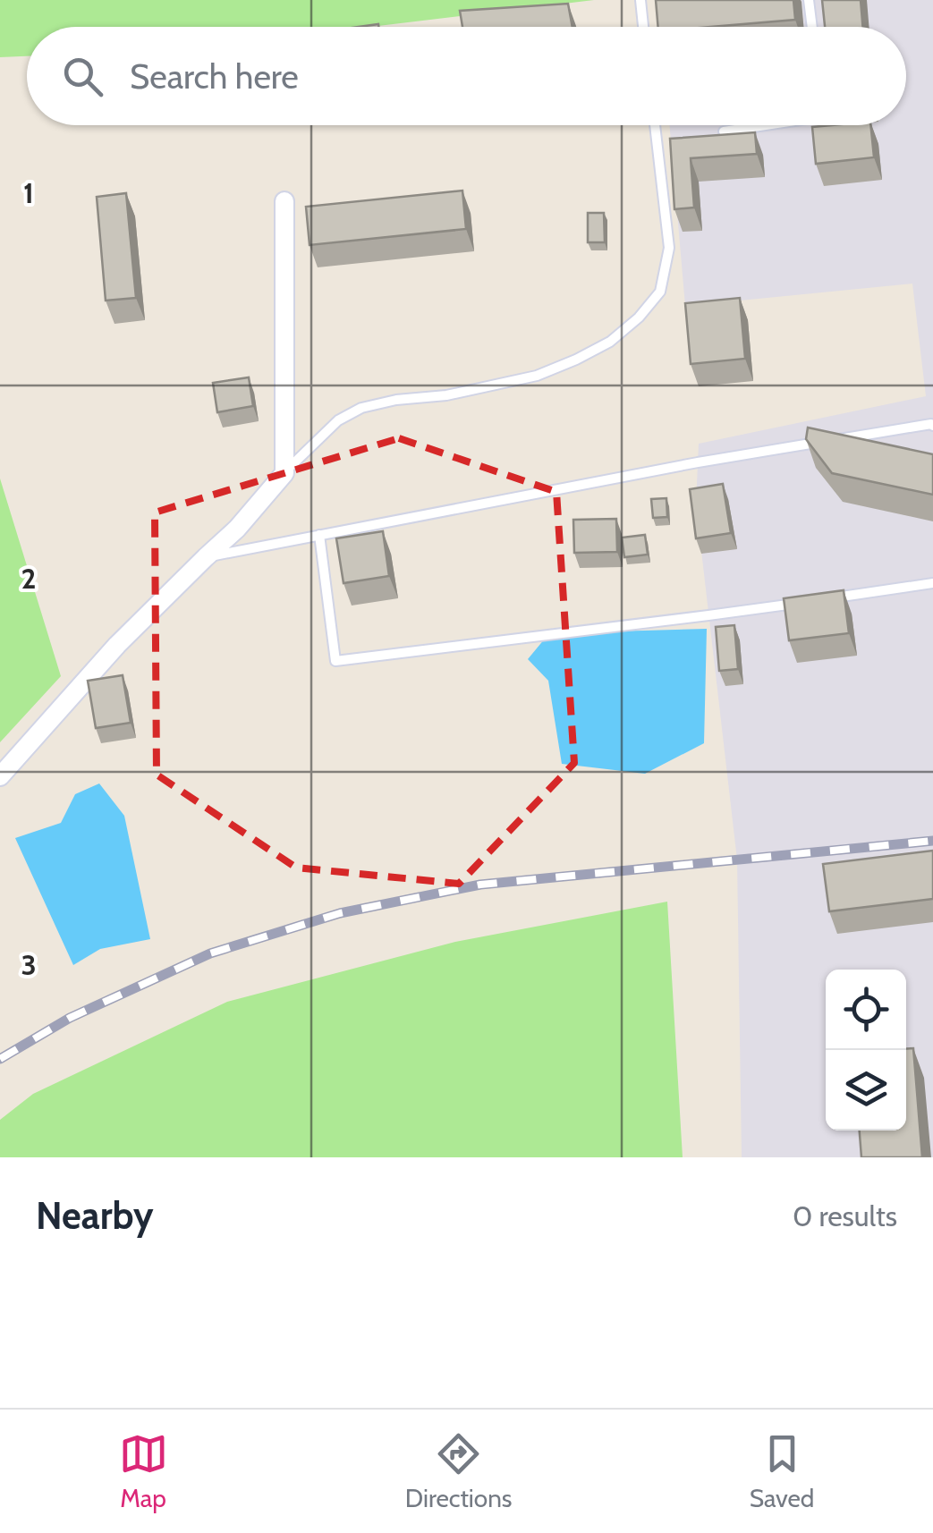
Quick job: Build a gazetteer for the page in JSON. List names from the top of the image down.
{
  "page": {
    "search": "Search here",
    "heading": ["Nearby", "0 results"],
    "nav": ["Map", "Directions", "Saved"]
  },
  "grid": {
    "rows": ["1", "2", "3"]
  }
}
